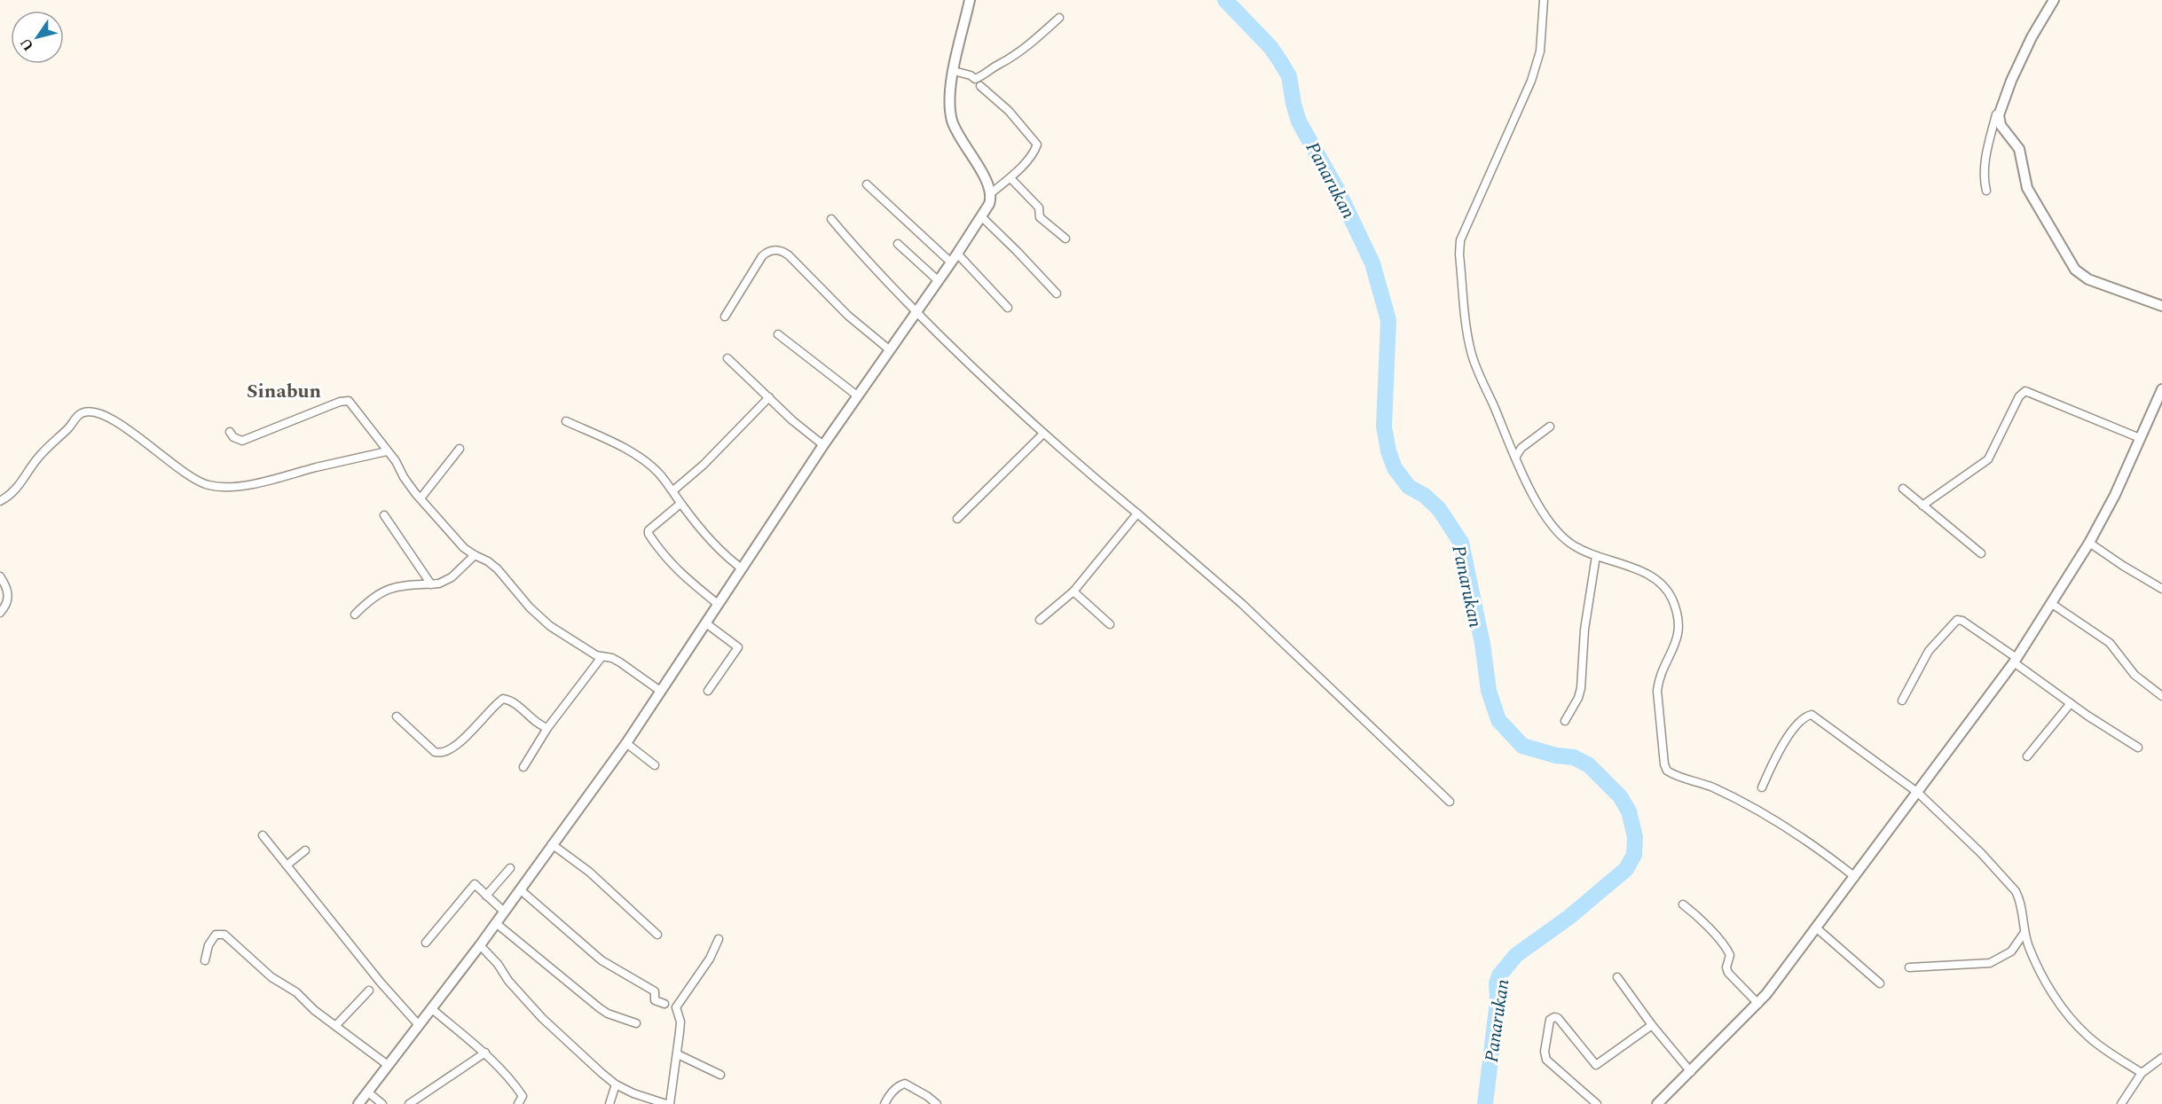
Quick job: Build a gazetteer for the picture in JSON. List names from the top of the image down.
{
  "districts": ["Sinabun"],
  "water": ["Panarukan"],
  "north": "bottom left"
}
